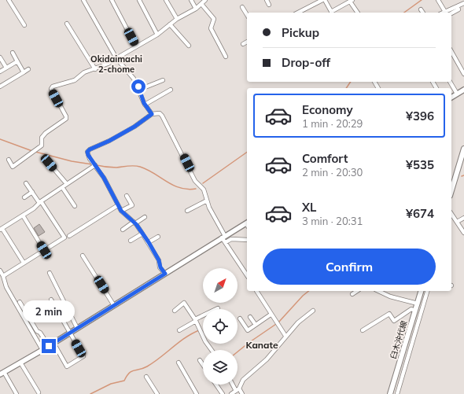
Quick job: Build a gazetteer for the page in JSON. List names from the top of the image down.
{
  "streets": {
    "main road": ["臼木沖代線"]
  },
  "districts": ["Okidaimachi 2-chome", "Kanate"],
  "north": "top right",
  "page": {
    "banner": ["Pickup", "Drop-off"],
    "list": [
      {
        "name": "Economy",
        "note": "1 min · 20:29",
        "value": "¥396"
      },
      {
        "name": "Comfort",
        "note": "2 min · 20:30",
        "value": "¥535"
      },
      {
        "name": "XL",
        "note": "3 min · 20:31",
        "value": "¥674"
      }
    ],
    "buttons": "Confirm",
    "bubble": "2 min"
  }
}
